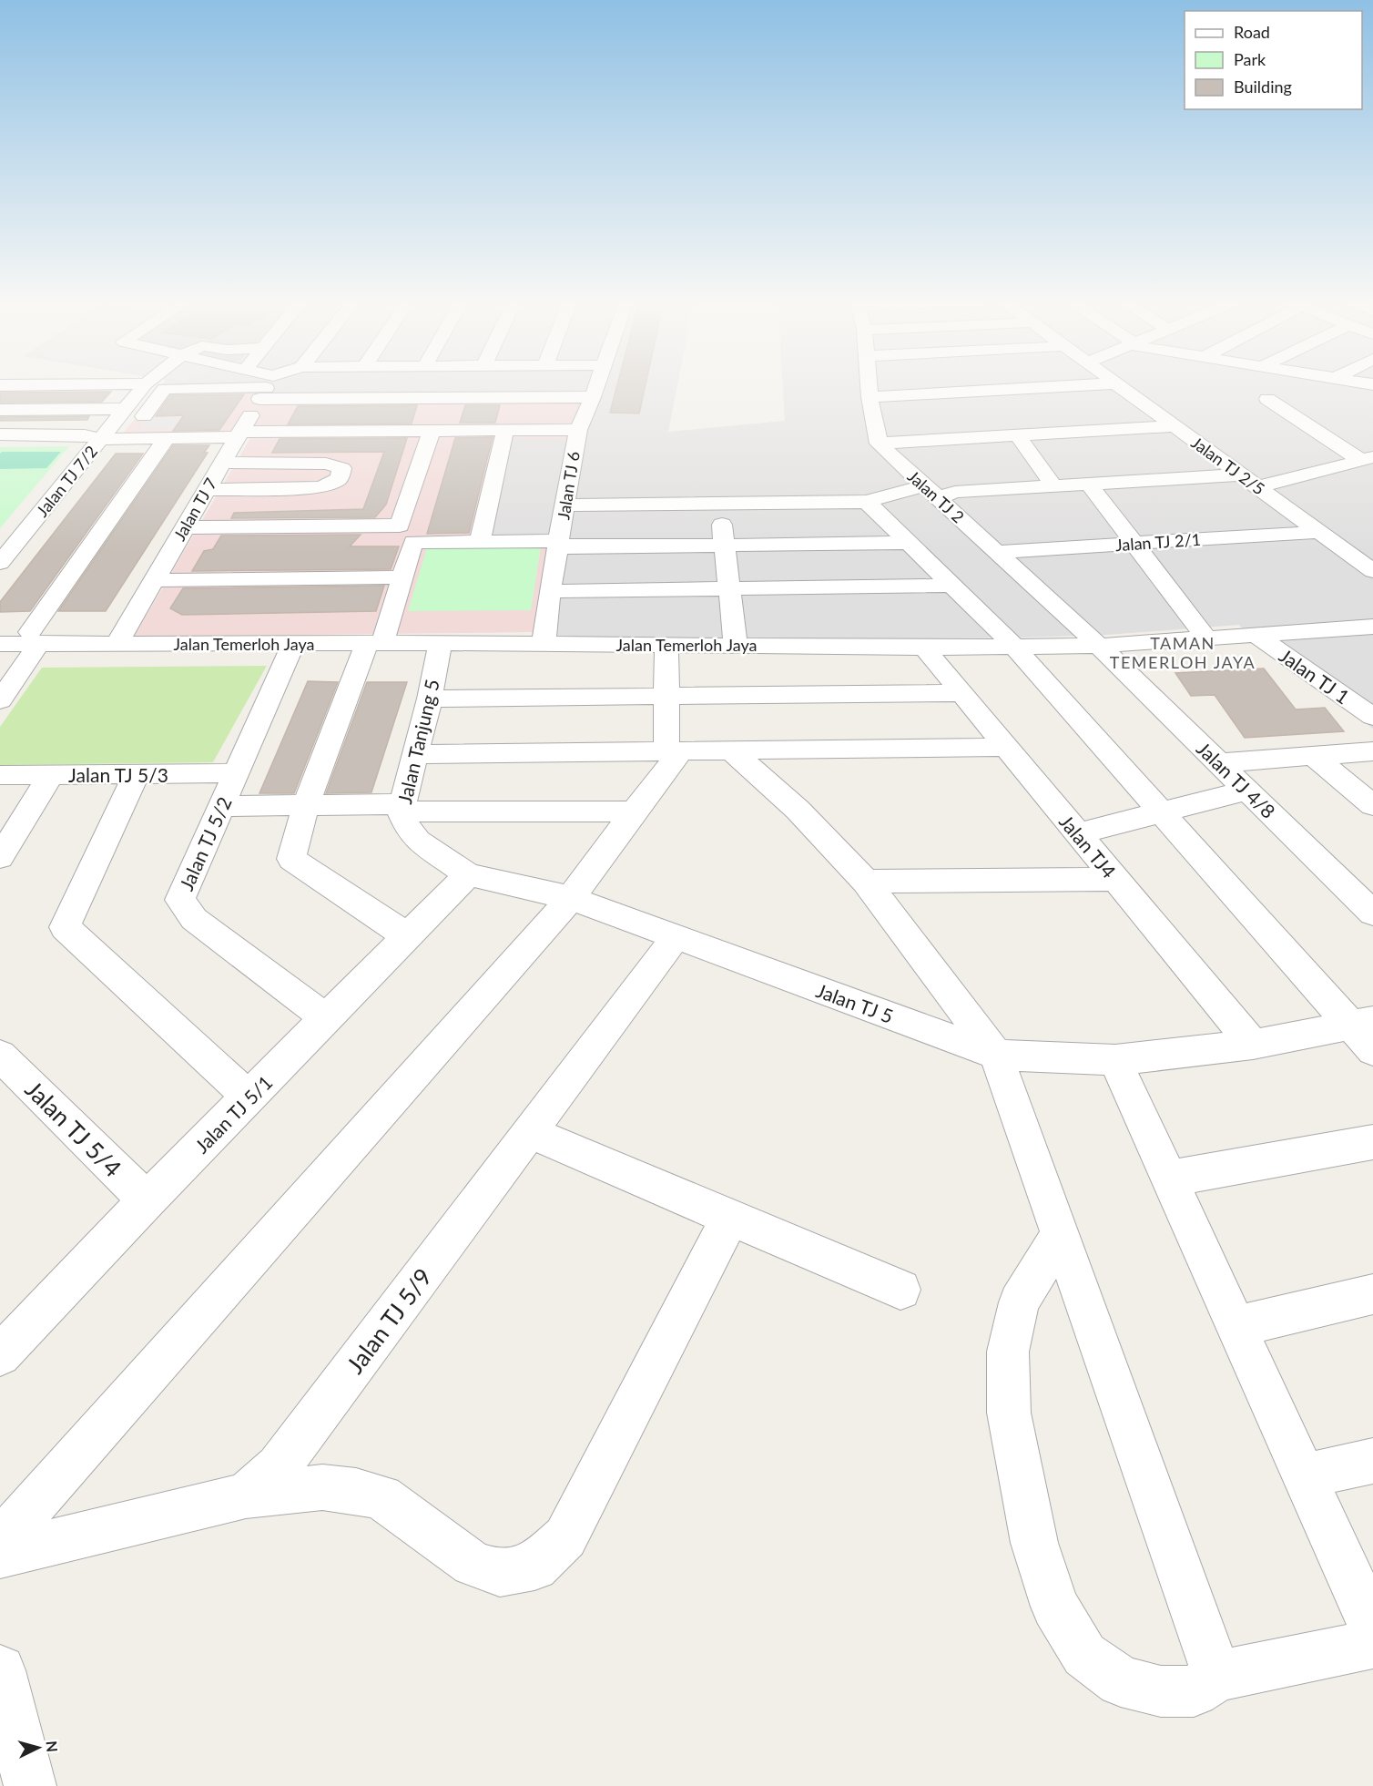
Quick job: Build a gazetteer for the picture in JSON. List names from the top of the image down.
{
  "streets": {
    "street": [
      "Jalan TJ 2/5",
      "Jalan TJ 7/2",
      "Jalan TJ 6",
      "Jalan TJ 2",
      "Jalan TJ 7",
      "Jalan TJ 2/1",
      "Jalan Temerloh Jaya",
      "Jalan TJ 1",
      "Jalan Tanjung 5",
      "Jalan TJ 5/3",
      "Jalan TJ 4/8",
      "Jalan TJ 5/2",
      "Jalan TJ4",
      "Jalan TJ 5",
      "Jalan TJ 5/1",
      "Jalan TJ 5/4",
      "Jalan TJ 5/9"
    ]
  },
  "crossings": [
    ["Jalan TJ 2/5", "Jalan TJ 2/1"],
    ["Jalan TJ 6", "Jalan Temerloh Jaya"],
    ["Jalan TJ 2", "Jalan TJ 2/1"],
    ["Jalan TJ 2", "Jalan Temerloh Jaya"],
    ["Jalan TJ 2", "Jalan TJ 4/8"],
    ["Jalan TJ 7", "Jalan Temerloh Jaya"],
    ["Jalan Temerloh Jaya", "Jalan TJ 1"],
    ["Jalan Temerloh Jaya", "Jalan Tanjung 5"],
    ["Jalan Temerloh Jaya", "Jalan TJ 4/8"],
    ["Jalan Temerloh Jaya", "Jalan TJ 5/2"],
    ["Jalan Temerloh Jaya", "Jalan TJ4"],
    ["Jalan Tanjung 5", "Jalan TJ 5"],
    ["Jalan Tanjung 5", "Jalan TJ 5/1"],
    ["Jalan TJ 5/3", "Jalan TJ 5/2"],
    ["Jalan TJ 5/2", "Jalan TJ 5/1"],
    ["Jalan TJ4", "Jalan TJ 5"],
    ["Jalan TJ 5", "Jalan TJ 5/1"],
    ["Jalan TJ 5", "Jalan TJ 5/9"],
    ["Jalan TJ 5/1", "Jalan TJ 5/4"]
  ],
  "districts": ["TAMAN TEMERLOH JAYA"],
  "legend": ["Road", "Park", "Building"],
  "north": "right"
}
